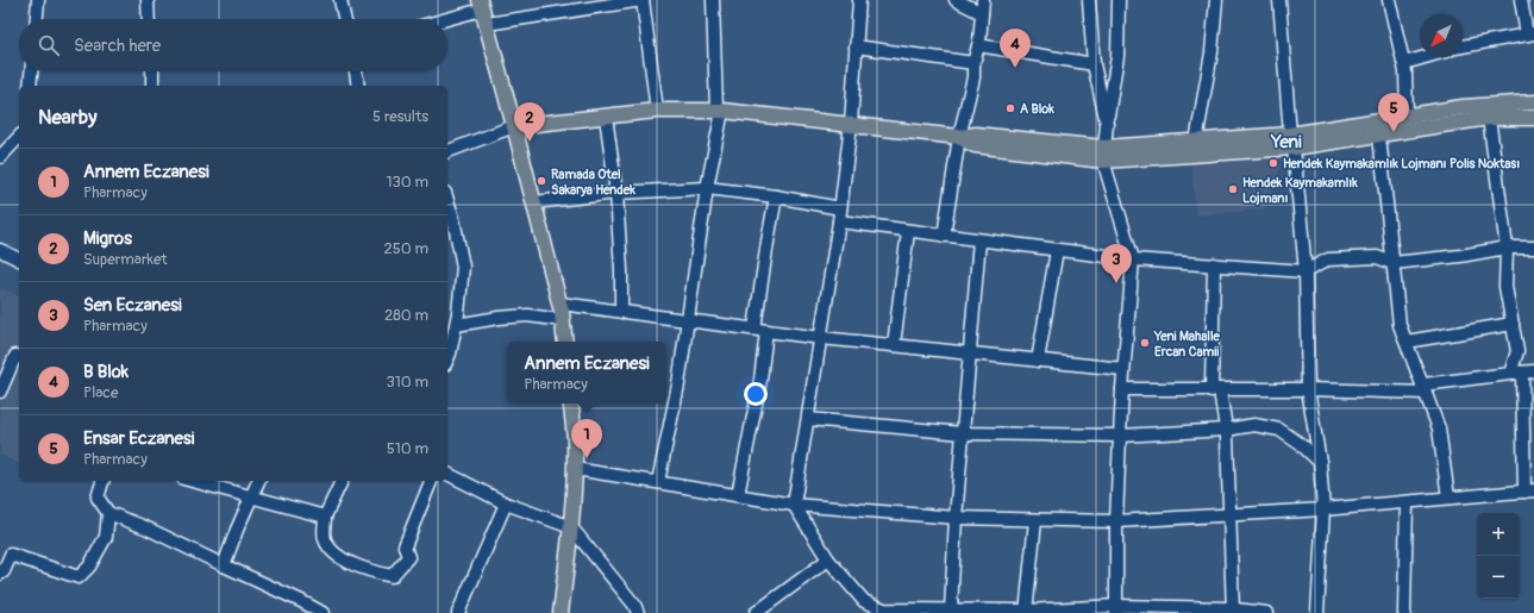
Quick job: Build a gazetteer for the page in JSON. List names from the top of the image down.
{
  "districts": ["Yeni"],
  "places": [
    "A Blok",
    "Hendek Kaymakamlık Lojmanı Polis Noktası",
    "Ramada Otel Sakarya Hendek",
    "Hendek Kaymakamlık Lojmanı",
    "Yeni Mahalle Ercan Camii"
  ],
  "north": "bottom left",
  "page": {
    "search": "Search here",
    "pins": [
      "4",
      "5",
      "2",
      "3",
      "1"
    ],
    "heading": ["Nearby", "5 results"],
    "list": [
      {
        "mark": "1",
        "name": "Annem Eczanesi",
        "note": "Pharmacy",
        "value": "130 m"
      },
      {
        "mark": "2",
        "name": "Migros",
        "note": "Supermarket",
        "value": "250 m"
      },
      {
        "mark": "3",
        "name": "Sen Eczanesi",
        "note": "Pharmacy",
        "value": "280 m"
      },
      {
        "mark": "4",
        "name": "B Blok",
        "note": "Place",
        "value": "310 m"
      },
      {
        "mark": "5",
        "name": "Ensar Eczanesi",
        "note": "Pharmacy",
        "value": "510 m"
      }
    ],
    "popup": ["Annem Eczanesi", "Pharmacy"],
    "map_buttons": ["+", "−"]
  }
}
